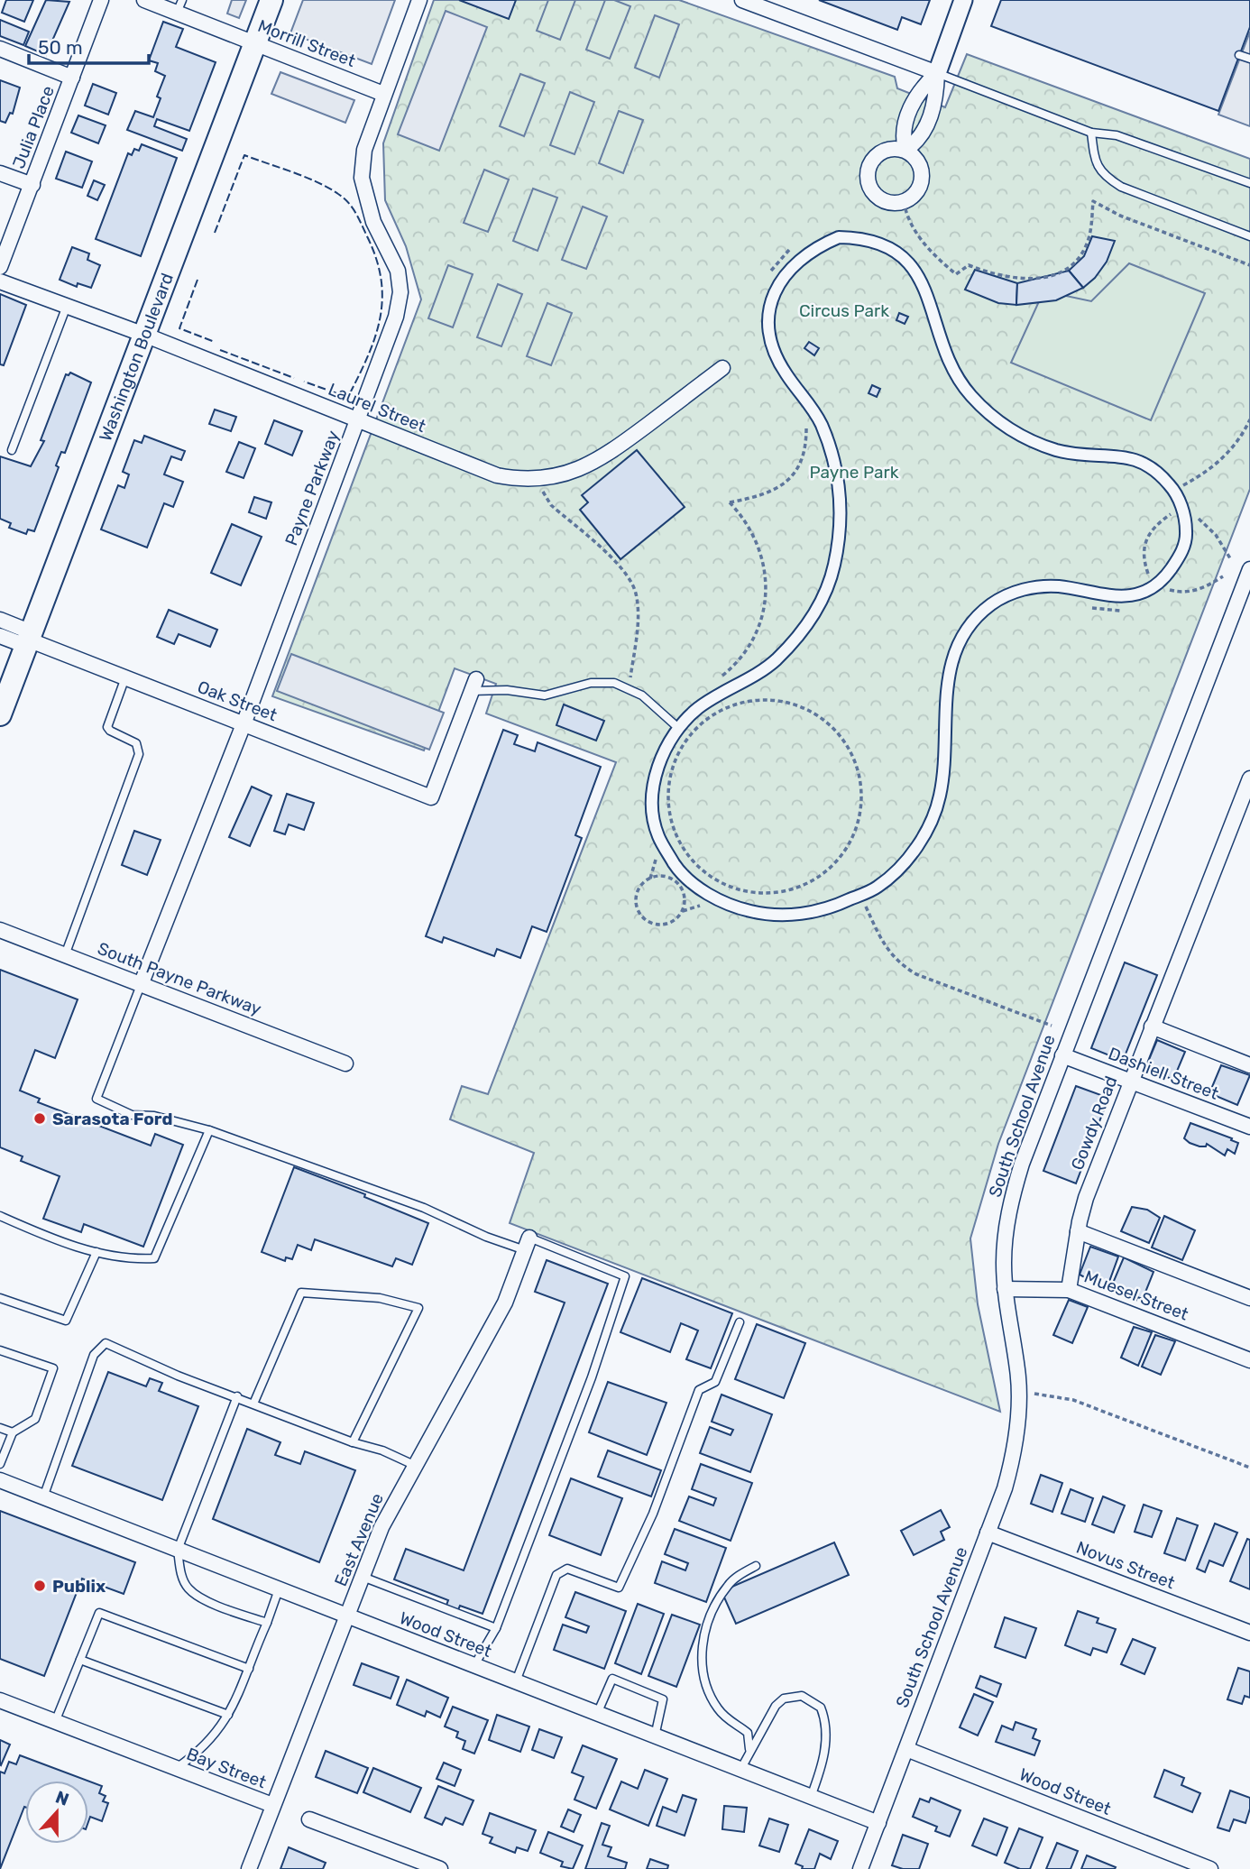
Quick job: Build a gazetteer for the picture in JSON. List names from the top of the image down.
{
  "streets": {
    "main road": ["Washington Boulevard"],
    "street": [
      "Morrill Street",
      "Julia Place",
      "Laurel Street",
      "Payne Parkway",
      "Oak Street",
      "South Payne Parkway",
      "Dashiell Street",
      "South School Avenue",
      "Gowdy Road",
      "Muesel Street",
      "East Avenue",
      "Novus Street",
      "Wood Street",
      "Bay Street"
    ]
  },
  "crossings": [
    ["Morrill Street", "Washington Boulevard"],
    ["Morrill Street", "Payne Parkway"],
    ["Washington Boulevard", "Laurel Street"],
    ["Washington Boulevard", "Oak Street"],
    ["Laurel Street", "Payne Parkway"],
    ["Payne Parkway", "Oak Street"],
    ["Payne Parkway", "South Payne Parkway"],
    ["Dashiell Street", "South School Avenue"],
    ["Dashiell Street", "Gowdy Road"],
    ["South School Avenue", "Muesel Street"],
    ["South School Avenue", "Novus Street"],
    ["South School Avenue", "Wood Street"],
    ["Gowdy Road", "Muesel Street"],
    ["East Avenue", "Wood Street"],
    ["East Avenue", "Bay Street"]
  ],
  "parks": ["Circus Park", "Payne Park"],
  "places": ["Sarasota Ford", "Publix"],
  "scale_bar": "50 m",
  "north": "top"
}
